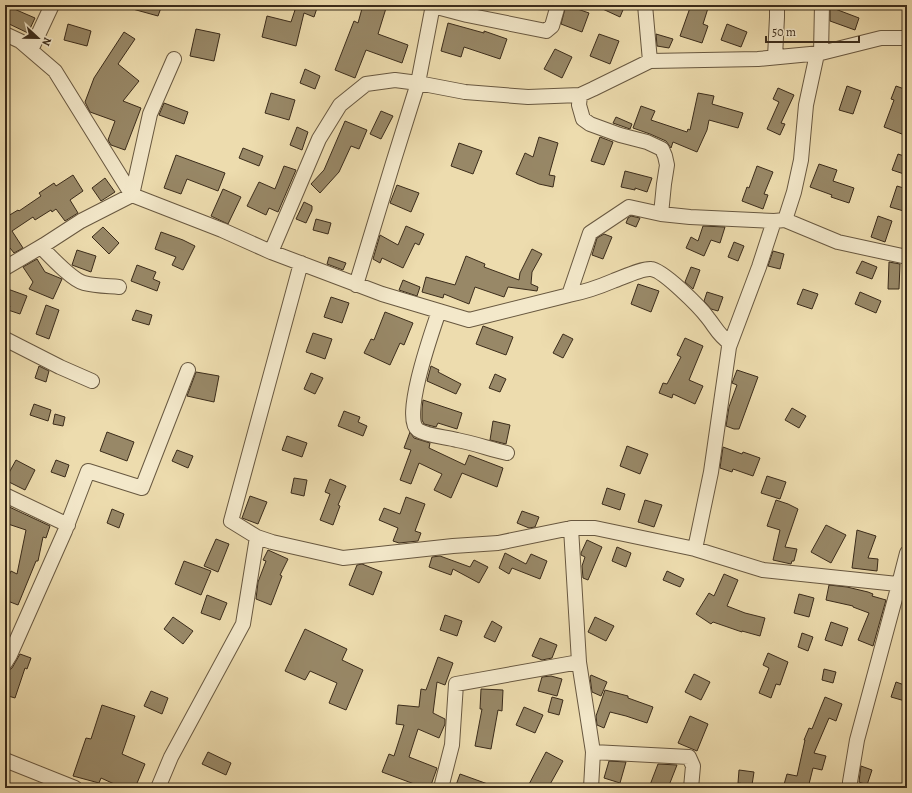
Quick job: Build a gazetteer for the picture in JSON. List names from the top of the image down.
{
  "scale_bar": "50 m",
  "north": "right"
}
